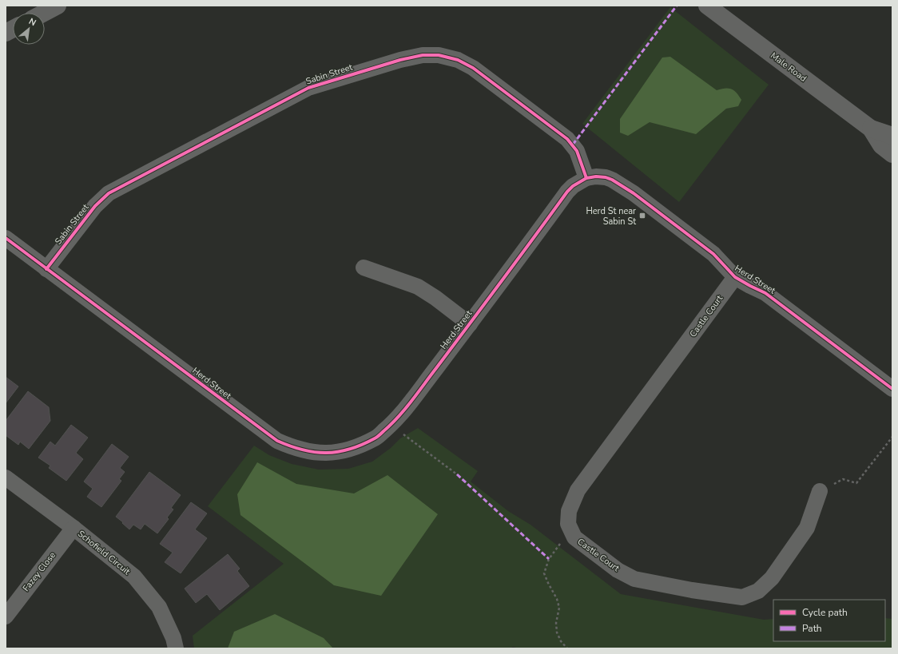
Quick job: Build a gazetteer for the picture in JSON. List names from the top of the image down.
{
  "streets": {
    "street": [
      "Male Road",
      "Sabin Street",
      "Herd Street",
      "Castle Court",
      "Schofield Circuit",
      "Fazey Close"
    ]
  },
  "crossings": [
    ["Sabin Street", "Herd Street"],
    ["Herd Street", "Castle Court"],
    ["Schofield Circuit", "Fazey Close"]
  ],
  "places": {
    "transit": ["Herd St near Sabin St"]
  },
  "legend": ["Cycle path", "Path"],
  "north": "top right"
}
